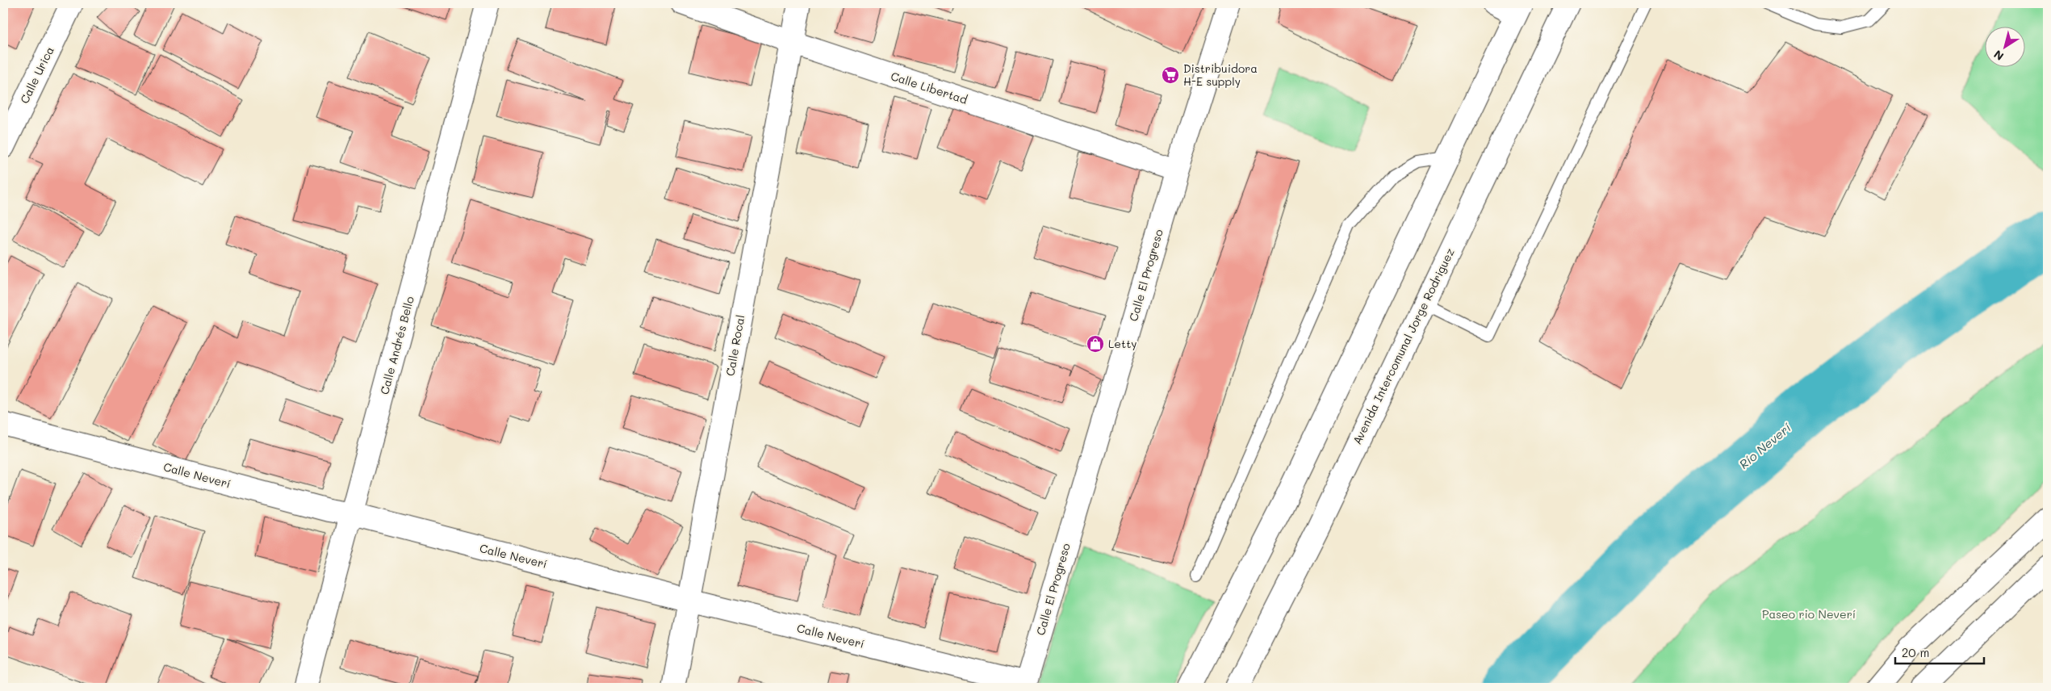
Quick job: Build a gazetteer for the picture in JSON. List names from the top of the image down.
{
  "streets": {
    "street": [
      "Calle Urica",
      "Calle Libertad",
      "Calle El Progreso",
      "Calle Andrés Bello",
      "Calle Rocal",
      "Avenida Intercomunal Jorge Rodriguez",
      "Calle Neverí"
    ]
  },
  "crossings": [
    ["Calle Libertad", "Calle El Progreso"],
    ["Calle Libertad", "Calle Rocal"],
    ["Calle El Progreso", "Calle Neverí"],
    ["Calle Andrés Bello", "Calle Neverí"],
    ["Calle Rocal", "Calle Neverí"]
  ],
  "water": ["Río Neverí"],
  "parks": ["Paseo rio Neverí"],
  "places": {
    "supermarket": ["Distribuidora H-E supply"],
    "shop": ["Letty"]
  },
  "scale_bar": "20 m",
  "north": "bottom left"
}
